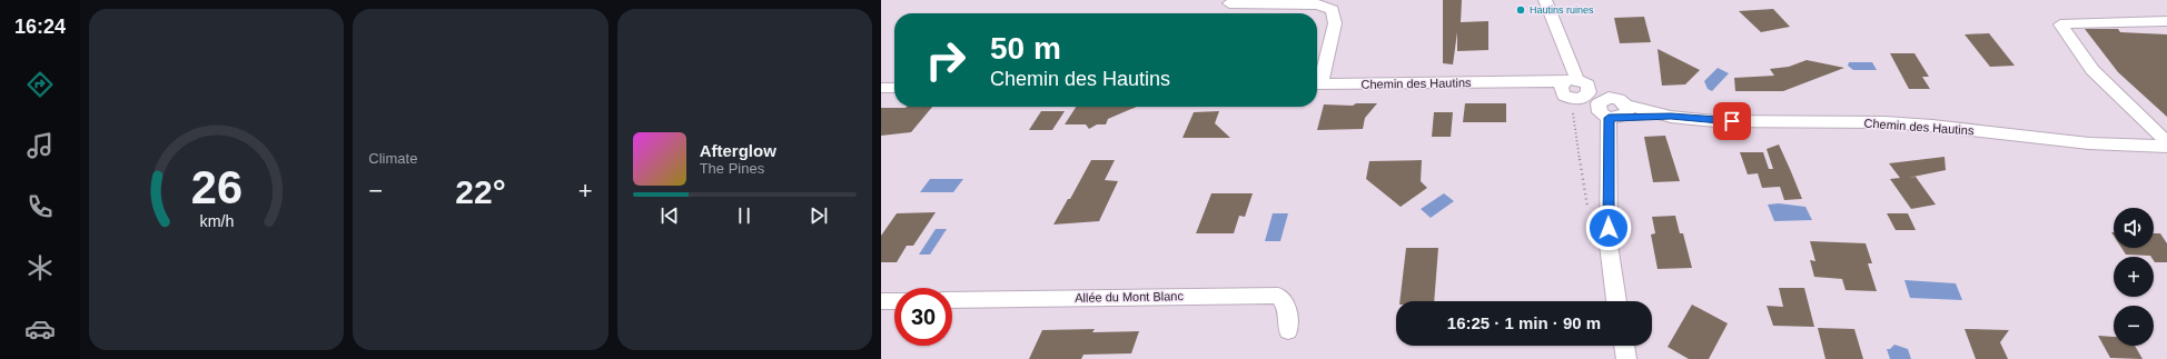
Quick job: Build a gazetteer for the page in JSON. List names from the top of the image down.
{
  "streets": {
    "street": ["Chemin des Hautins", "Allée du Mont Blanc"]
  },
  "places": ["Hautins ruines"],
  "page": {
    "tabs": "16:24",
    "tile": "Climate",
    "turn": ["50 m", "Chemin des Hautins"],
    "song": ["Afterglow", "The Pines"],
    "heat": ["−", "22°", "+"],
    "map_buttons": ["+", "−"],
    "limit": "30",
    "trip": "16:25 · 1 min · 90 m",
    "gauge": ["26", "km/h"]
  }
}
